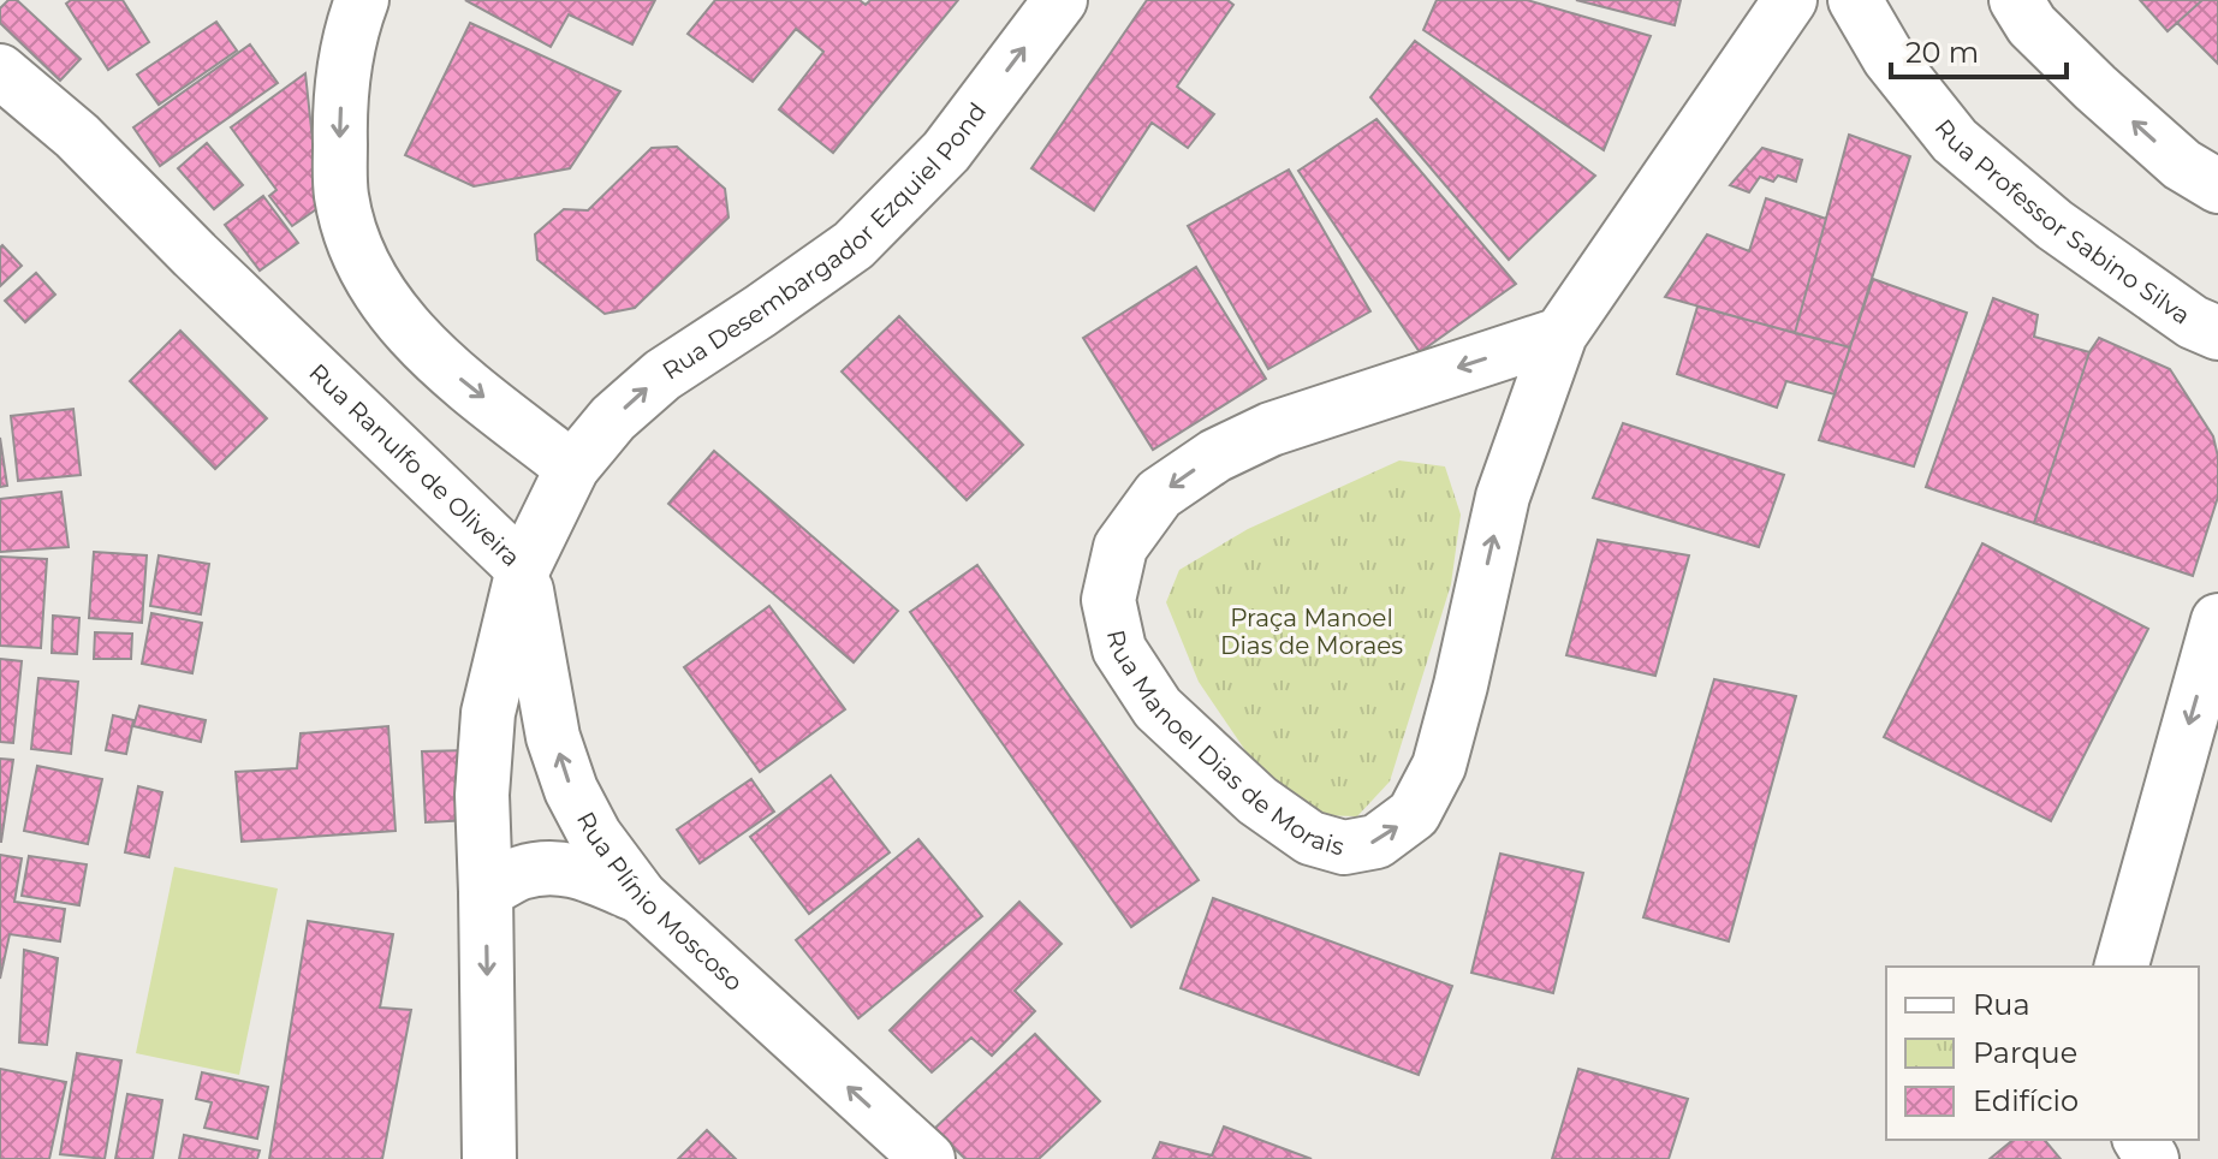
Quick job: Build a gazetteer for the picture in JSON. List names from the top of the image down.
{
  "streets": {
    "street": [
      "Rua Professor Sabino Silva",
      "Rua Desembargador Ezquiel Pond",
      "Rua Ranulfo de Oliveira",
      "Rua Manoel Dias de Morais",
      "Rua Plínio Moscoso"
    ]
  },
  "crossings": [
    ["Rua Desembargador Ezquiel Pond", "Rua Ranulfo de Oliveira"],
    ["Rua Desembargador Ezquiel Pond", "Rua Plínio Moscoso"],
    ["Rua Ranulfo de Oliveira", "Rua Plínio Moscoso"]
  ],
  "one_way": ["Rua Desembargador Ezquiel Pond", "Rua Plínio Moscoso"],
  "parks": ["Praça Manoel Dias de Moraes"],
  "legend": ["Rua", "Parque", "Edifício"],
  "scale_bar": "20 m"
}
